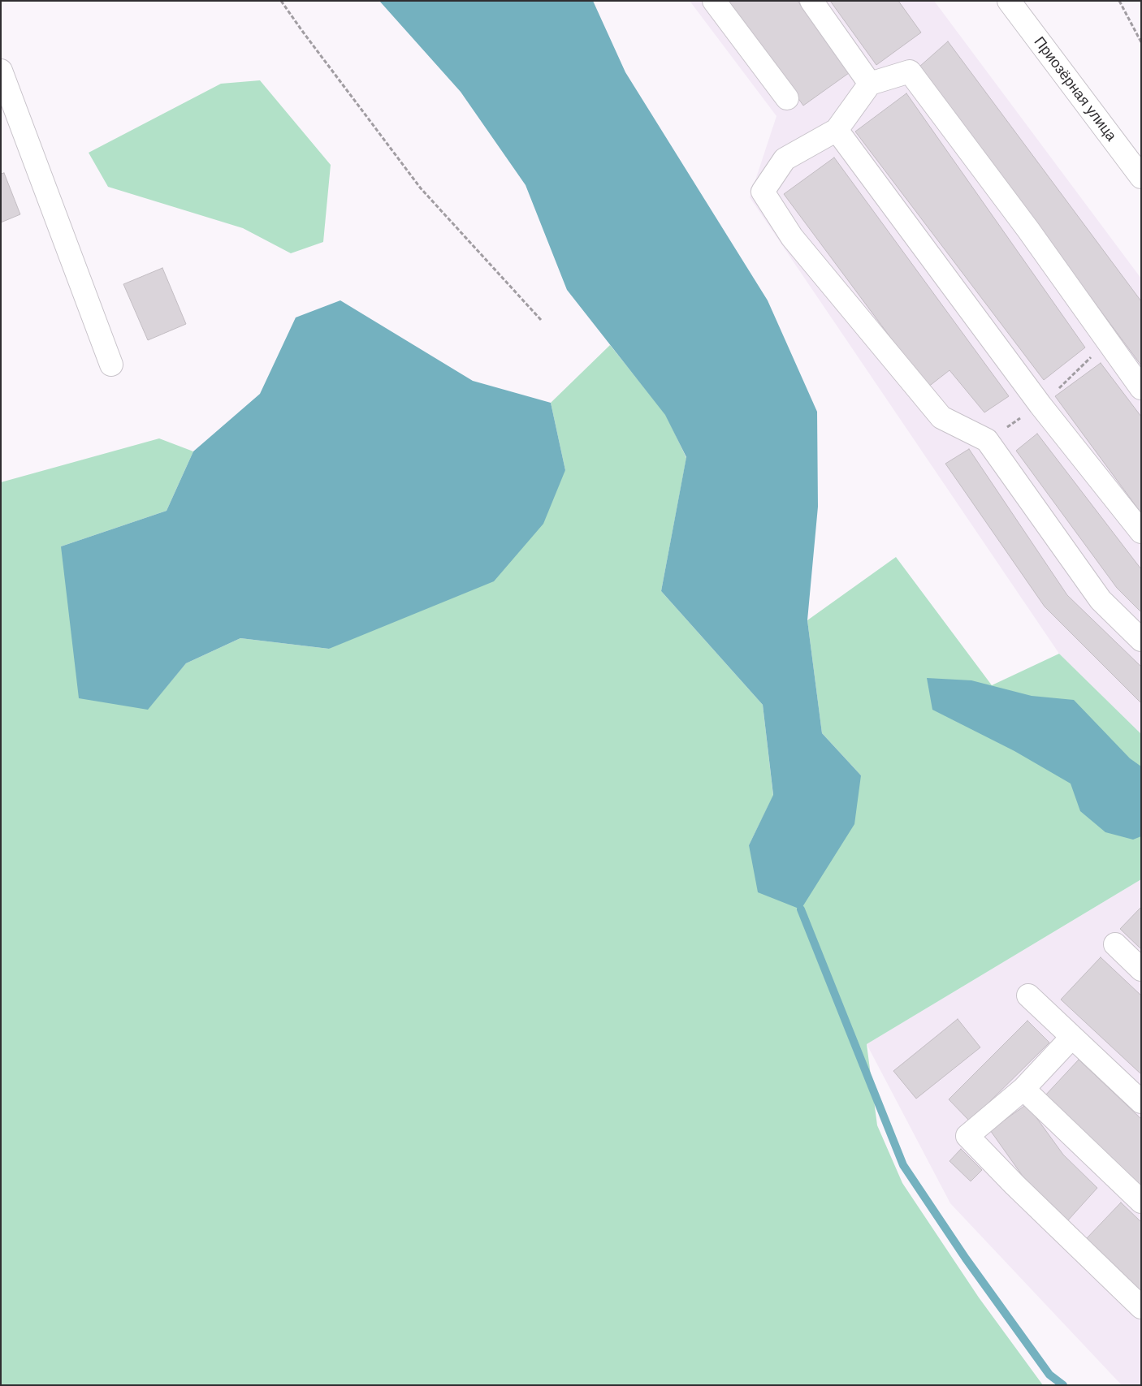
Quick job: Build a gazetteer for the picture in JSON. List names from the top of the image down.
{
  "streets": {
    "street": ["Приозёрная улица"]
  }
}
